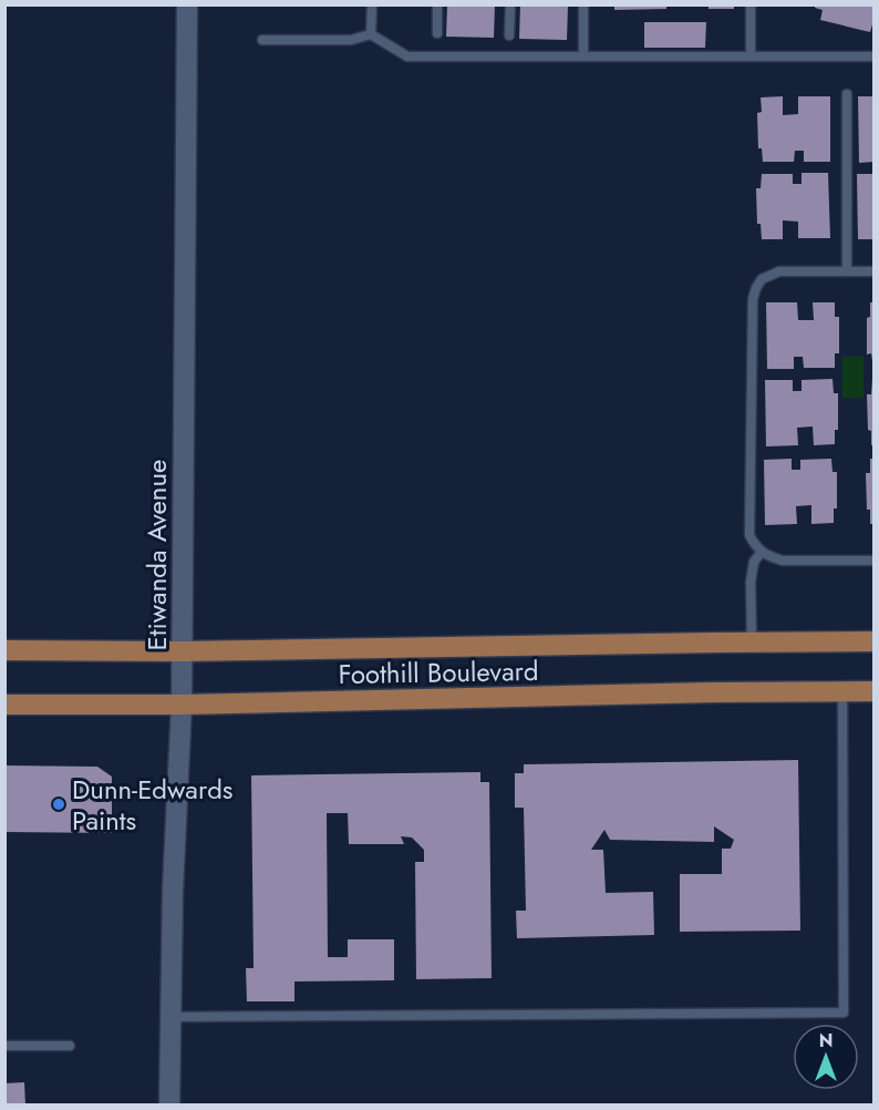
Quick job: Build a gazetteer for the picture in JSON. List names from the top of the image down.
{
  "streets": {
    "main road": ["Etiwanda Avenue", "Foothill Boulevard"]
  },
  "crossings": [
    ["Etiwanda Avenue", "Foothill Boulevard"]
  ],
  "places": ["Dunn-Edwards Paints"],
  "north": "top"
}
